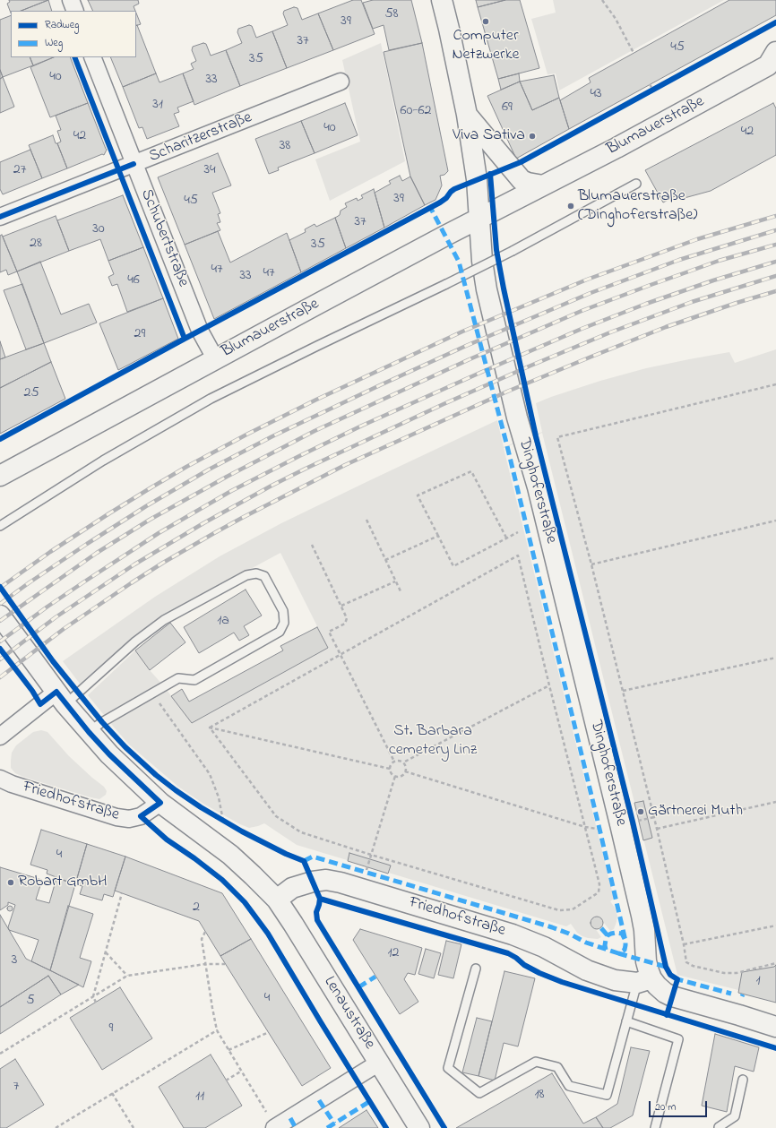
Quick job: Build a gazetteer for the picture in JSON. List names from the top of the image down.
{
  "streets": {
    "main road": [
      "Blumauerstraße",
      "Dinghoferstraße",
      "Friedhofstraße",
      "Lenaustraße"
    ],
    "street": ["Scharitzerstraße", "Schubertstraße"]
  },
  "crossings": [
    ["Blumauerstraße", "Schubertstraße"],
    ["Blumauerstraße", "Dinghoferstraße"],
    ["Scharitzerstraße", "Schubertstraße"],
    ["Dinghoferstraße", "Friedhofstraße"],
    ["Friedhofstraße", "Lenaustraße"]
  ],
  "parks": ["St. Barbara cemetery Linz"],
  "places": [
    "Computer Netzwerke",
    "Viva Sativa",
    "Blumauerstraße (Dinghoferstraße)",
    "Gärtnerei Muth",
    "Robart GmbH"
  ],
  "house_numbers": [
    "58",
    "39",
    "37",
    "45",
    "35",
    "40",
    "33",
    "43",
    "31",
    "69",
    "60-62",
    "40",
    "42",
    "42",
    "38",
    "27",
    "34",
    "39",
    "45",
    "37",
    "30",
    "28",
    "35",
    "47",
    "47",
    "33",
    "46",
    "29",
    "25",
    "1a",
    "4",
    "2",
    "12",
    "3",
    "1",
    "4",
    "5",
    "9",
    "7",
    "18",
    "11"
  ],
  "legend": ["Radweg", "Weg"],
  "scale_bar": "20 m"
}
